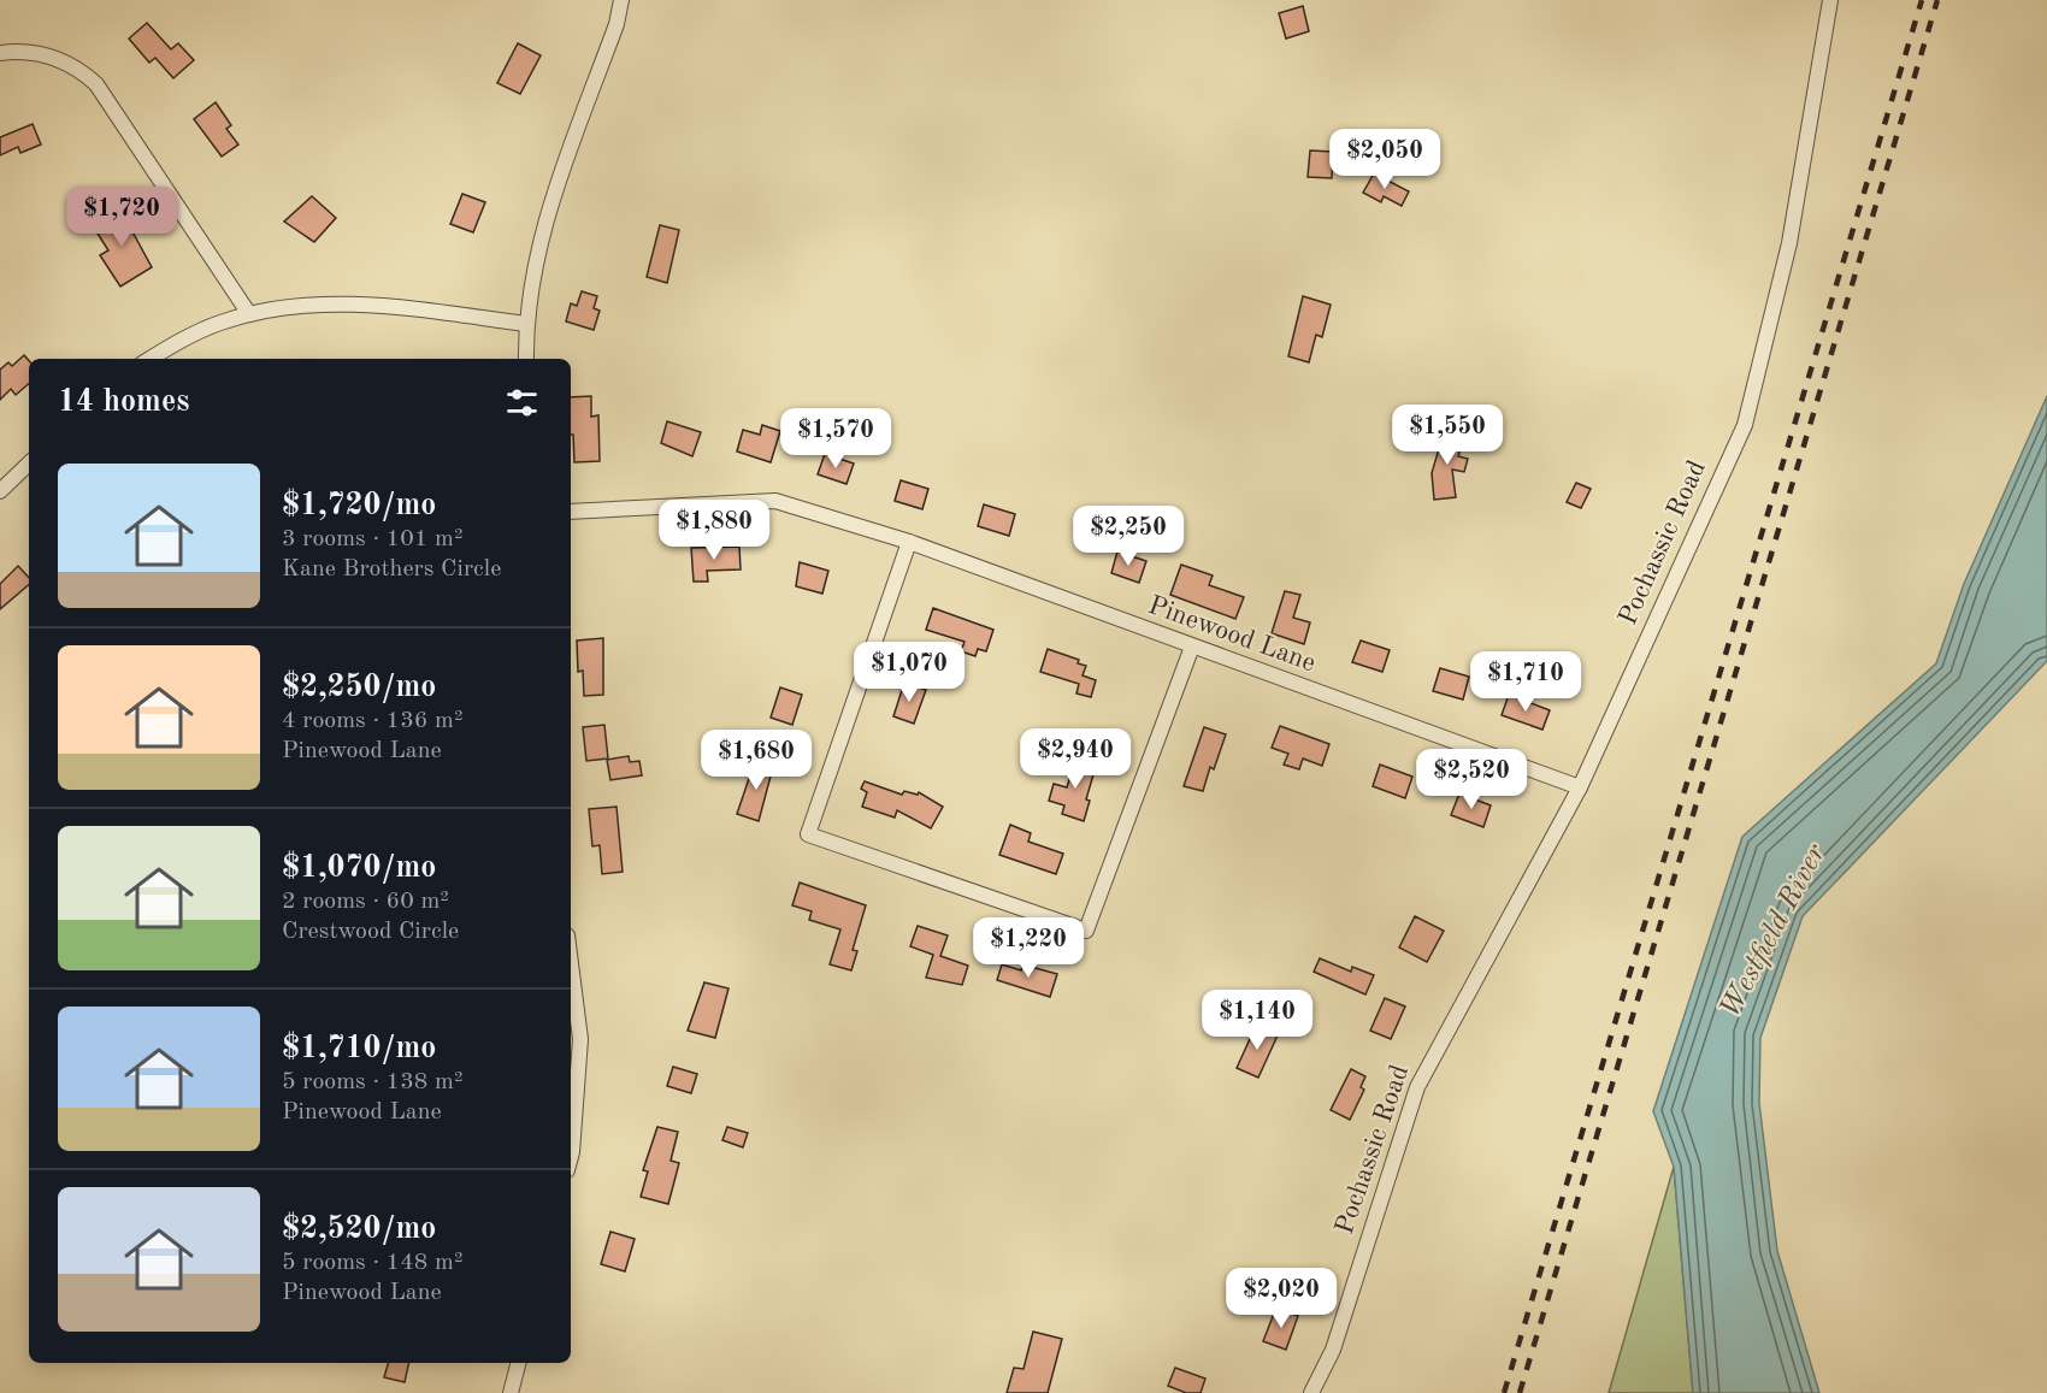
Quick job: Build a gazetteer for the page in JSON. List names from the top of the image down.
{
  "streets": {
    "street": ["Pochassic Road", "Pinewood Lane"]
  },
  "crossings": [
    ["Pochassic Road", "Pinewood Lane"]
  ],
  "water": ["Westfield River"],
  "page": {
    "price": [
      "$2,050",
      "$1,720",
      "$1,550",
      "$1,570",
      "$1,880",
      "$2,250",
      "$1,070",
      "$1,710",
      "$2,940",
      "$1,680",
      "$2,520",
      "$1,220",
      "$1,140",
      "$2,020"
    ],
    "heading": "14 homes",
    "list": [
      {
        "name": "$1,720/mo",
        "note": "3 rooms · 101 m² · Kane Brothers Circle"
      },
      {
        "name": "$2,250/mo",
        "note": "4 rooms · 136 m² · Pinewood Lane"
      },
      {
        "name": "$1,070/mo",
        "note": "2 rooms · 60 m² · Crestwood Circle"
      },
      {
        "name": "$1,710/mo",
        "note": "5 rooms · 138 m² · Pinewood Lane"
      },
      {
        "name": "$2,520/mo",
        "note": "5 rooms · 148 m² · Pinewood Lane"
      }
    ]
  }
}
